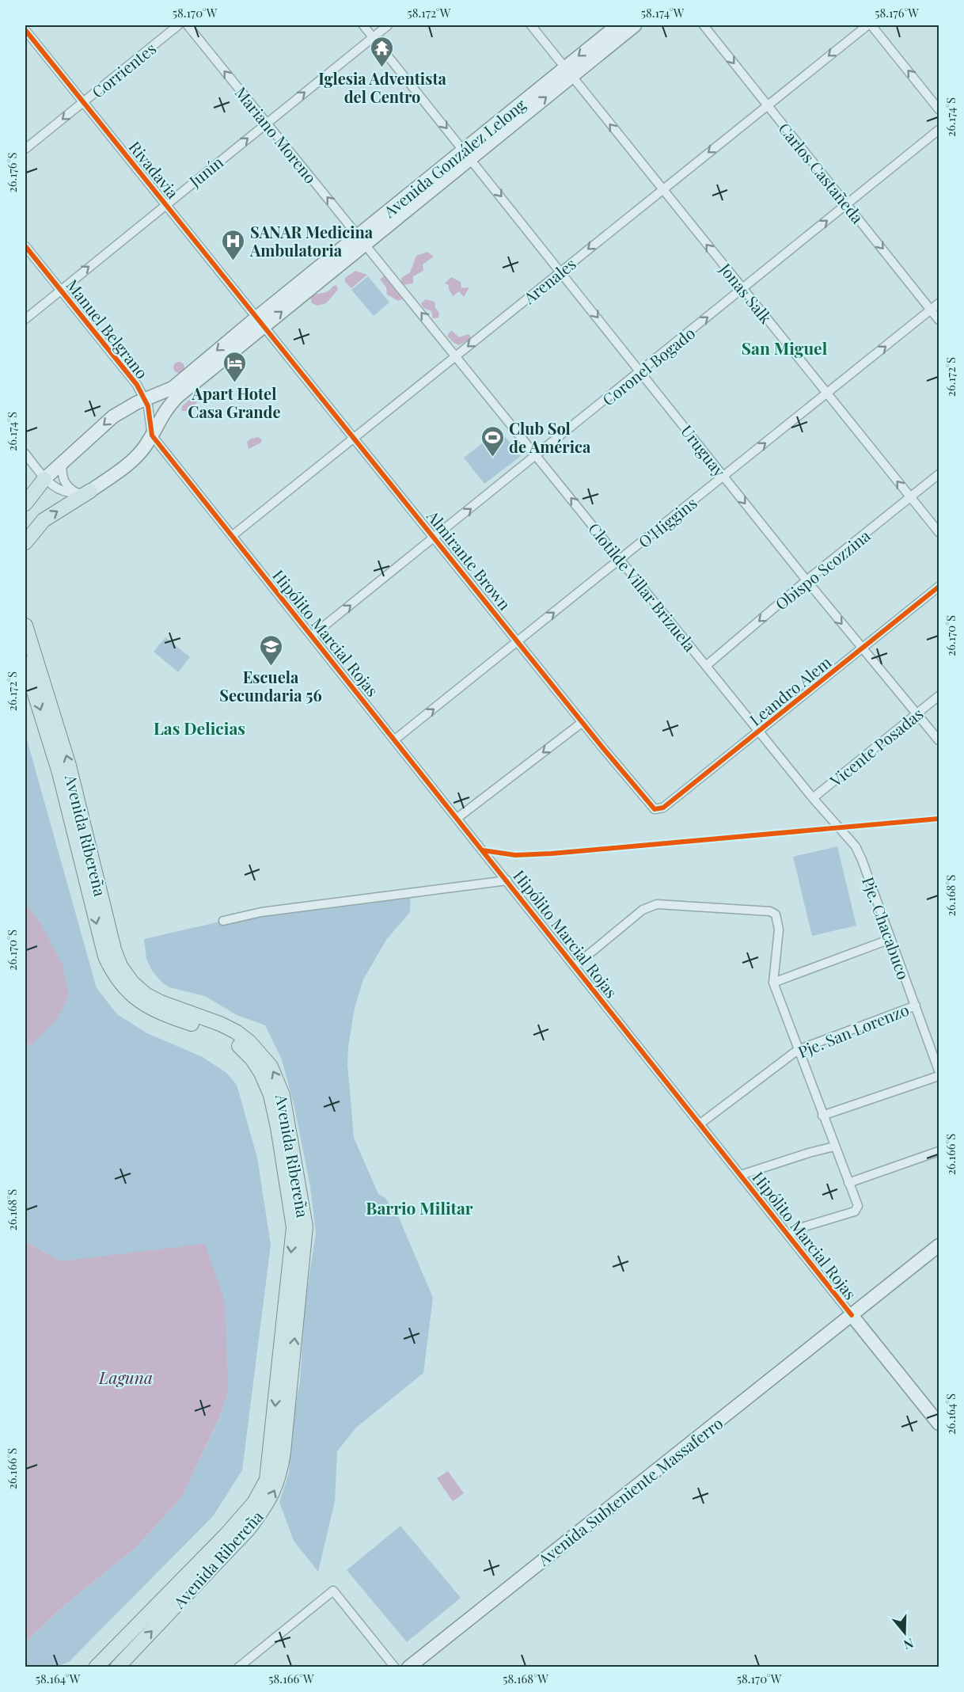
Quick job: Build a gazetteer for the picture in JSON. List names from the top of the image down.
{
  "streets": {
    "main road": [
      "Avenida González Lelong",
      "Hipólito Marcial Rojas",
      "Avenida Ribereña",
      "Avenida Subteniente Massaferro"
    ],
    "street": [
      "Corrientes",
      "Mariano Moreno",
      "Rivadavia",
      "Junín",
      "Carlos Castañeda",
      "Arenales",
      "Jonas Salk",
      "Manuel Belgrano",
      "Coronel Bogado",
      "Uruguay",
      "O'Higgins",
      "Almirante Brown",
      "Obispo Scozzina",
      "Clotilde Villar Brizuela",
      "Leandro Alem",
      "Vicente Posadas",
      "Pje. Chacabuco",
      "Pje. San Lorenzo"
    ]
  },
  "crossings": [
    ["Corrientes", "Rivadavia"],
    ["Mariano Moreno", "Avenida González Lelong"],
    ["Mariano Moreno", "Junín"],
    ["Mariano Moreno", "Clotilde Villar Brizuela"],
    ["Avenida González Lelong", "Rivadavia"],
    ["Avenida González Lelong", "Jonas Salk"],
    ["Avenida González Lelong", "Manuel Belgrano"],
    ["Avenida González Lelong", "Uruguay"],
    ["Avenida González Lelong", "Almirante Brown"],
    ["Avenida González Lelong", "Clotilde Villar Brizuela"],
    ["Avenida González Lelong", "Hipólito Marcial Rojas"],
    ["Rivadavia", "Junín"],
    ["Rivadavia", "Almirante Brown"],
    ["Junín", "Manuel Belgrano"],
    ["Junín", "Uruguay"],
    ["Carlos Castañeda", "Arenales"],
    ["Carlos Castañeda", "Coronel Bogado"],
    ["Carlos Castañeda", "O'Higgins"],
    ["Arenales", "Jonas Salk"],
    ["Arenales", "Uruguay"],
    ["Arenales", "Almirante Brown"],
    ["Arenales", "Clotilde Villar Brizuela"],
    ["Arenales", "Hipólito Marcial Rojas"],
    ["Jonas Salk", "Coronel Bogado"],
    ["Jonas Salk", "O'Higgins"],
    ["Jonas Salk", "Obispo Scozzina"],
    ["Manuel Belgrano", "Hipólito Marcial Rojas"],
    ["Coronel Bogado", "Uruguay"],
    ["Coronel Bogado", "Almirante Brown"],
    ["Coronel Bogado", "Clotilde Villar Brizuela"],
    ["Coronel Bogado", "Hipólito Marcial Rojas"],
    ["Uruguay", "O'Higgins"],
    ["Uruguay", "Obispo Scozzina"],
    ["Uruguay", "Leandro Alem"],
    ["Uruguay", "Vicente Posadas"],
    ["O'Higgins", "Almirante Brown"],
    ["O'Higgins", "Clotilde Villar Brizuela"],
    ["O'Higgins", "Hipólito Marcial Rojas"],
    ["Almirante Brown", "Leandro Alem"],
    ["Obispo Scozzina", "Clotilde Villar Brizuela"],
    ["Clotilde Villar Brizuela", "Leandro Alem"],
    ["Clotilde Villar Brizuela", "Vicente Posadas"],
    ["Clotilde Villar Brizuela", "Pje. Chacabuco"],
    ["Hipólito Marcial Rojas", "Pje. San Lorenzo"],
    ["Hipólito Marcial Rojas", "Avenida Subteniente Massaferro"],
    ["Vicente Posadas", "Pje. Chacabuco"],
    ["Pje. Chacabuco", "Pje. San Lorenzo"]
  ],
  "one_way": [
    "Corrientes",
    "Mariano Moreno",
    "Junín",
    "Carlos Castañeda",
    "Arenales",
    "Jonas Salk",
    "Coronel Bogado",
    "Uruguay",
    "O'Higgins",
    "Obispo Scozzina",
    "Clotilde Villar Brizuela"
  ],
  "districts": ["San Miguel", "Las Delicias", "Barrio Militar"],
  "water": ["Laguna"],
  "places": {
    "temple": ["Iglesia Adventista del Centro"],
    "hospital": ["SANAR Medicina Ambulatoria"],
    "hotel": ["Apart Hotel Casa Grande"],
    "sports": ["Club Sol de América"],
    "school or university": ["Escuela Secundaria 56"]
  },
  "north": "bottom",
  "coordinates": [
    "58.170°W",
    "58.172°W",
    "58.174°W",
    "58.176°W",
    "26.174°S",
    "26.176°S",
    "26.172°S",
    "26.170°S",
    "26.168°S",
    "26.166°S",
    "26.164°S",
    "58.164°W",
    "58.166°W",
    "58.168°W"
  ]
}
